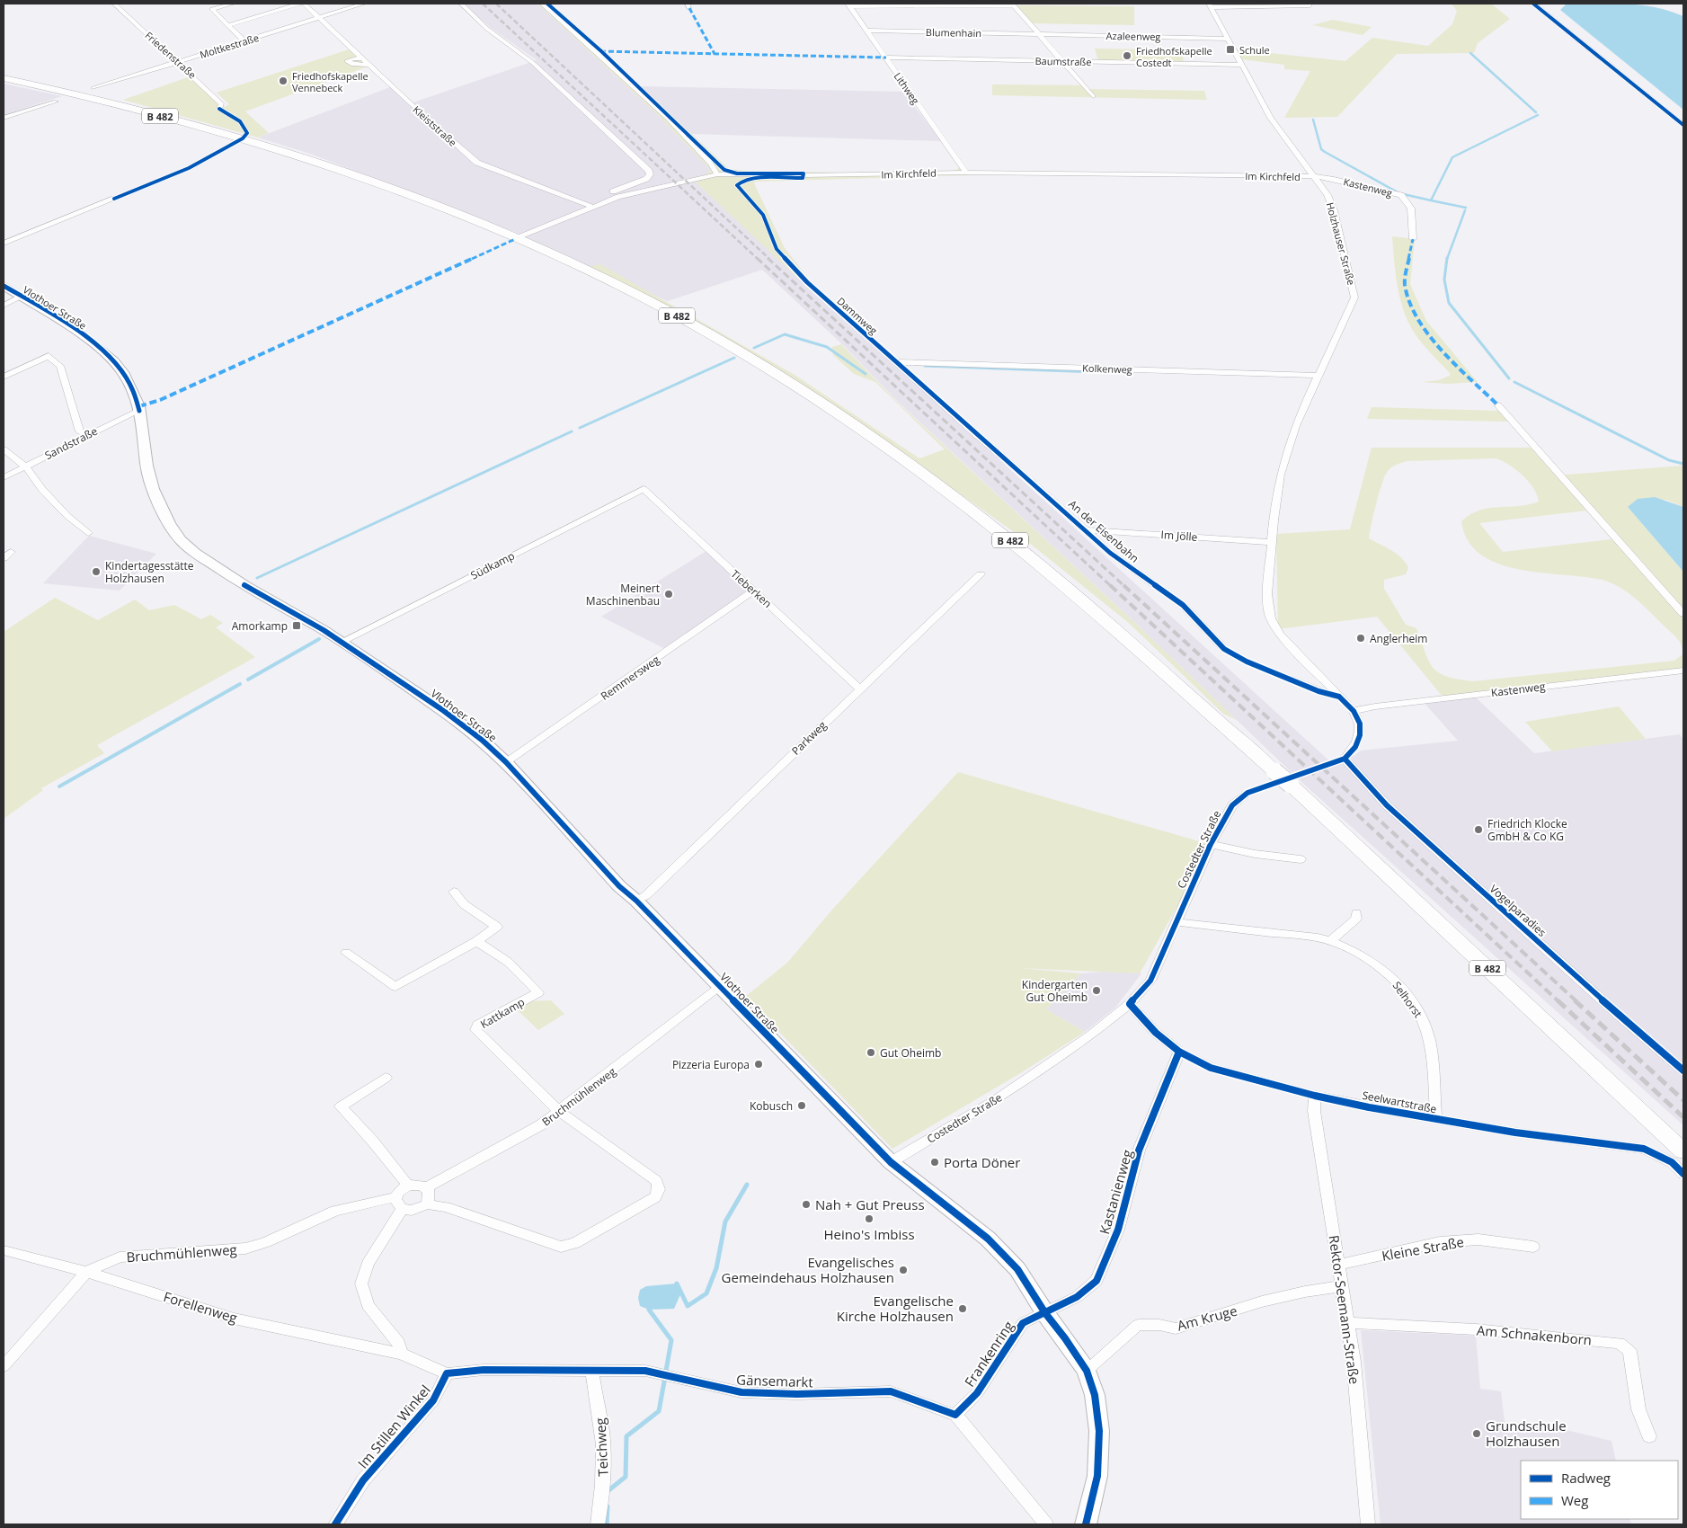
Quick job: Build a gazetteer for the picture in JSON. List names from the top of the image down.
{
  "streets": {
    "main road": ["B 482"],
    "street": [
      "Blumenhain",
      "Azaleenweg",
      "Moltkestraße",
      "Friedenstraße",
      "Baumstraße",
      "Lithweg",
      "Kleiststraße",
      "Im Kirchfeld",
      "Kastenweg",
      "Holzhauser Straße",
      "Vlothoer Straße",
      "Dammweg",
      "Kolkenweg",
      "Sandstraße",
      "An der Eisenbahn",
      "Im Jölle",
      "Südkamp",
      "Tieberken",
      "Remmersweg",
      "Parkweg",
      "Costedter Straße",
      "Vogelparadies",
      "Selhorst",
      "Kattkamp",
      "Bruchmühlenweg",
      "Seelwartstraße",
      "Kastanienweg",
      "Kleine Straße",
      "Forellenweg",
      "Rektor-Seemann-Straße",
      "Am Kruge",
      "Am Schnakenborn",
      "Frankenring",
      "Gänsemarkt",
      "Im Stillen Winkel",
      "Teichweg"
    ]
  },
  "crossings": [
    ["Blumenhain", "Azaleenweg"],
    ["Blumenhain", "Lithweg"],
    ["Azaleenweg", "Holzhauser Straße"],
    ["Moltkestraße", "Friedenstraße"],
    ["Moltkestraße", "Kleiststraße"],
    ["Baumstraße", "Lithweg"],
    ["Baumstraße", "Holzhauser Straße"],
    ["Lithweg", "Im Kirchfeld"],
    ["B 482", "Im Kirchfeld"],
    ["Kleiststraße", "Im Kirchfeld"],
    ["Im Kirchfeld", "Kastenweg"],
    ["Im Kirchfeld", "Holzhauser Straße"],
    ["Kastenweg", "Holzhauser Straße"],
    ["Holzhauser Straße", "Kolkenweg"],
    ["Vlothoer Straße", "Sandstraße"],
    ["Vlothoer Straße", "Südkamp"],
    ["Vlothoer Straße", "Remmersweg"],
    ["Vlothoer Straße", "Parkweg"],
    ["Vlothoer Straße", "Costedter Straße"],
    ["Vlothoer Straße", "Bruchmühlenweg"],
    ["Vlothoer Straße", "Kastanienweg"],
    ["Vlothoer Straße", "Am Kruge"],
    ["Vlothoer Straße", "Frankenring"],
    ["Dammweg", "Kolkenweg"],
    ["Dammweg", "An der Eisenbahn"],
    ["Kolkenweg", "An der Eisenbahn"],
    ["An der Eisenbahn", "Im Jölle"],
    ["Südkamp", "Tieberken"],
    ["Tieberken", "Remmersweg"],
    ["Tieberken", "Parkweg"],
    ["Costedter Straße", "Vogelparadies"],
    ["Costedter Straße", "Selhorst"],
    ["Costedter Straße", "Seelwartstraße"],
    ["Selhorst", "Seelwartstraße"],
    ["Kattkamp", "Bruchmühlenweg"],
    ["Bruchmühlenweg", "Forellenweg"],
    ["Seelwartstraße", "Kastanienweg"],
    ["Seelwartstraße", "Rektor-Seemann-Straße"],
    ["Kastanienweg", "Frankenring"],
    ["Kleine Straße", "Rektor-Seemann-Straße"],
    ["Rektor-Seemann-Straße", "Am Kruge"],
    ["Rektor-Seemann-Straße", "Am Schnakenborn"],
    ["Frankenring", "Gänsemarkt"],
    ["Gänsemarkt", "Teichweg"]
  ],
  "places": {
    "transit": ["Schule", "Amorkamp"],
    "other": [
      "Friedhofskapelle Costedt",
      "Friedhofskapelle Vennebeck",
      "Kindertagesstätte Holzhausen",
      "Meinert Maschinenbau",
      "Anglerheim",
      "Friedrich Klocke GmbH & Co KG",
      "Kindergarten Gut Oheimb",
      "Gut Oheimb",
      "Pizzeria Europa",
      "Kobusch",
      "Porta Döner",
      "Nah + Gut Preuss",
      "Heino's Imbiss",
      "Evangelisches Gemeindehaus Holzhausen",
      "Evangelische Kirche Holzhausen",
      "Grundschule Holzhausen"
    ]
  },
  "legend": ["Radweg", "Weg"]
}
